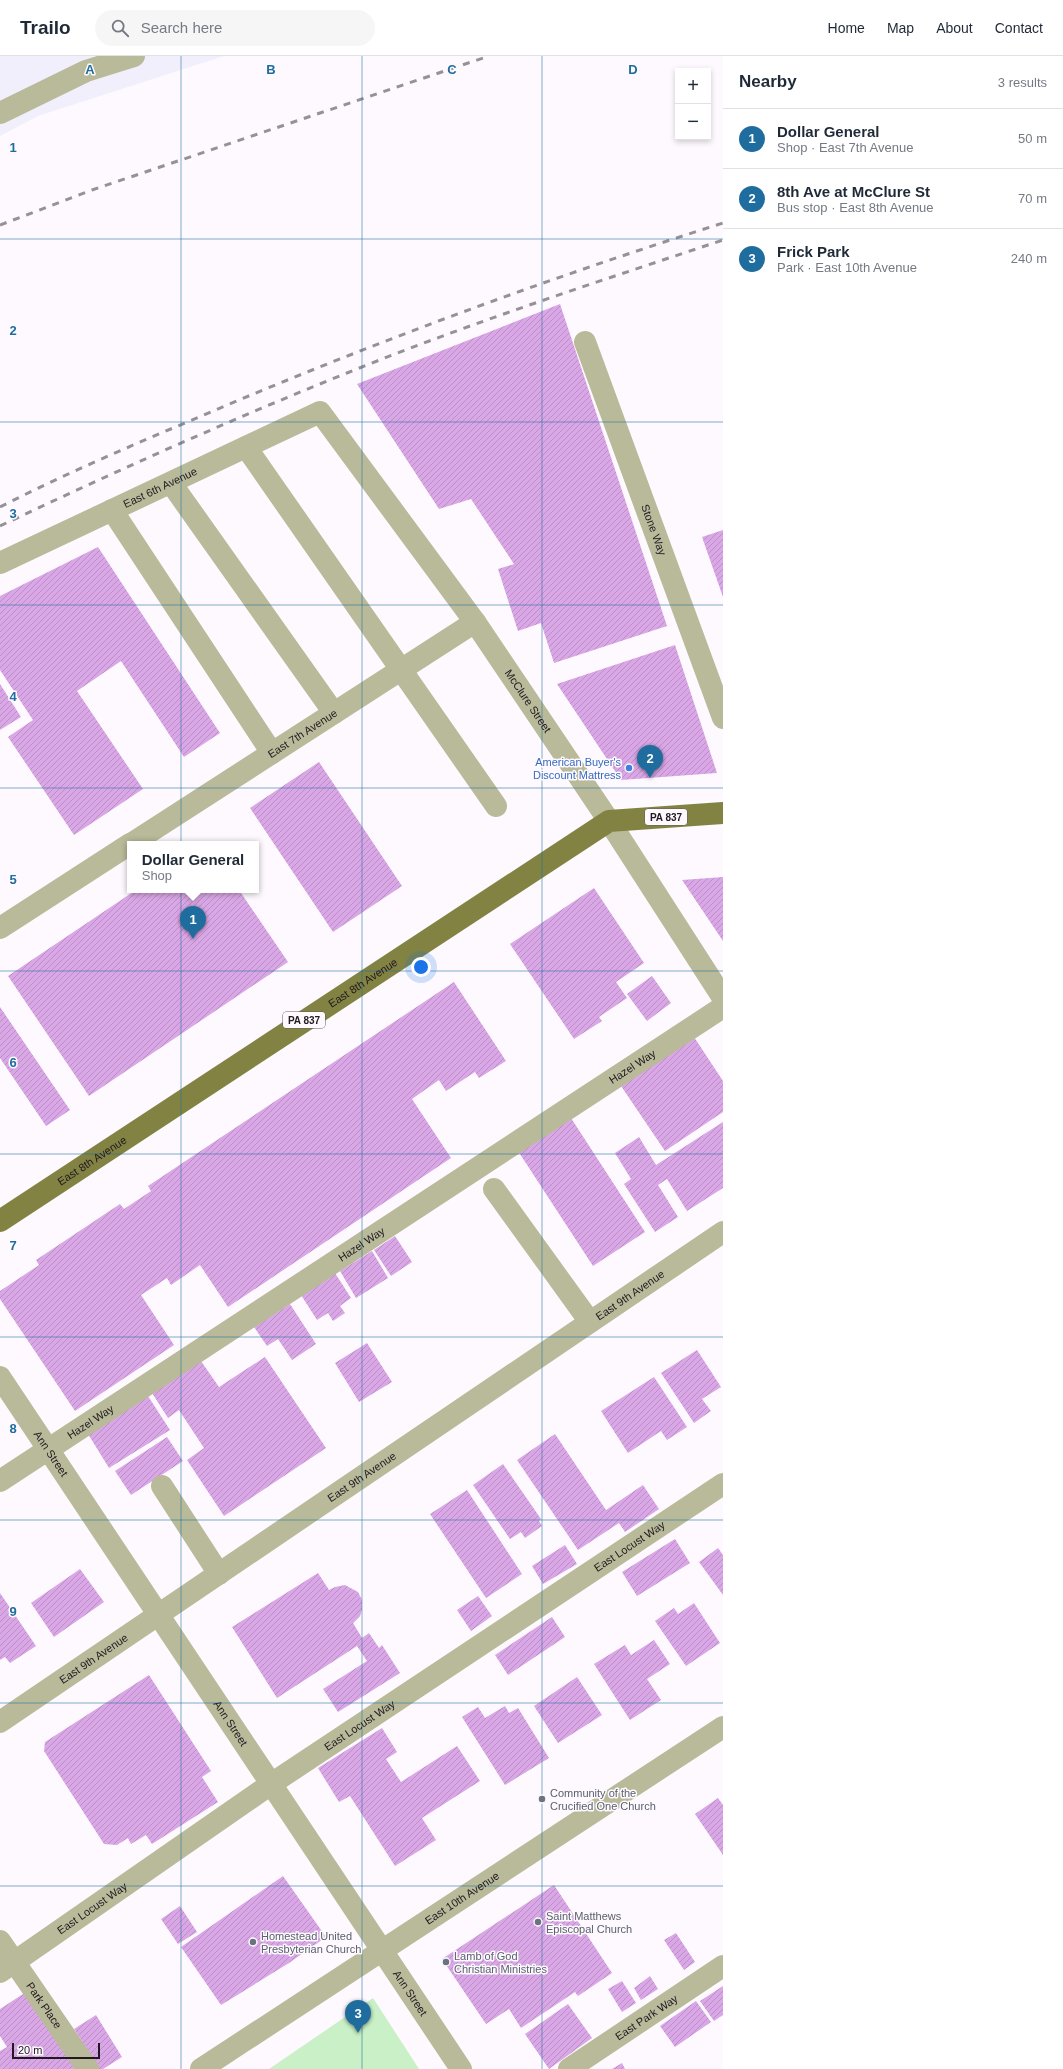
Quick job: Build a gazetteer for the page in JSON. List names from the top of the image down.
{
  "streets": {
    "main road": ["PA 837", "East 8th Avenue"],
    "street": [
      "East 6th Avenue",
      "Stone Way",
      "McClure Street",
      "East 7th Avenue",
      "Hazel Way",
      "East 9th Avenue",
      "Ann Street",
      "East Locust Way",
      "East 10th Avenue",
      "Park Place",
      "East Park Way"
    ]
  },
  "crossings": [
    ["East 6th Avenue", "McClure Street"],
    ["McClure Street", "East 7th Avenue"],
    ["McClure Street", "East 8th Avenue"],
    ["Hazel Way", "Ann Street"],
    ["East 9th Avenue", "Ann Street"],
    ["Ann Street", "East Locust Way"],
    ["Ann Street", "East 10th Avenue"],
    ["East Locust Way", "Park Place"]
  ],
  "places": [
    "American Buyer's Discount Mattress",
    "Community of the Crucified One Church",
    "Saint Matthews Episcopal Church",
    "Homestead United Presbyterian Church",
    "Lamb of God Christian Ministries"
  ],
  "scale_bar": "20 m",
  "page": {
    "header": "Trailo",
    "search": "Search here",
    "nav": [
      "Home",
      "Map",
      "About",
      "Contact"
    ],
    "heading": ["Nearby", "3 results"],
    "map_buttons": ["+", "−"],
    "list": [
      {
        "mark": "1",
        "name": "Dollar General",
        "note": "Shop · East 7th Avenue",
        "value": "50 m"
      },
      {
        "mark": "2",
        "name": "8th Ave at McClure St",
        "note": "Bus stop · East 8th Avenue",
        "value": "70 m"
      },
      {
        "mark": "3",
        "name": "Frick Park",
        "note": "Park · East 10th Avenue",
        "value": "240 m"
      }
    ],
    "pins": ["2", "1", "3"],
    "popup": ["Dollar General", "Shop"],
    "scale": "20 m"
  },
  "grid": {
    "columns": [
      "A",
      "B",
      "C",
      "D"
    ],
    "rows": [
      "1",
      "2",
      "3",
      "4",
      "5",
      "6",
      "7",
      "8",
      "9"
    ]
  }
}
